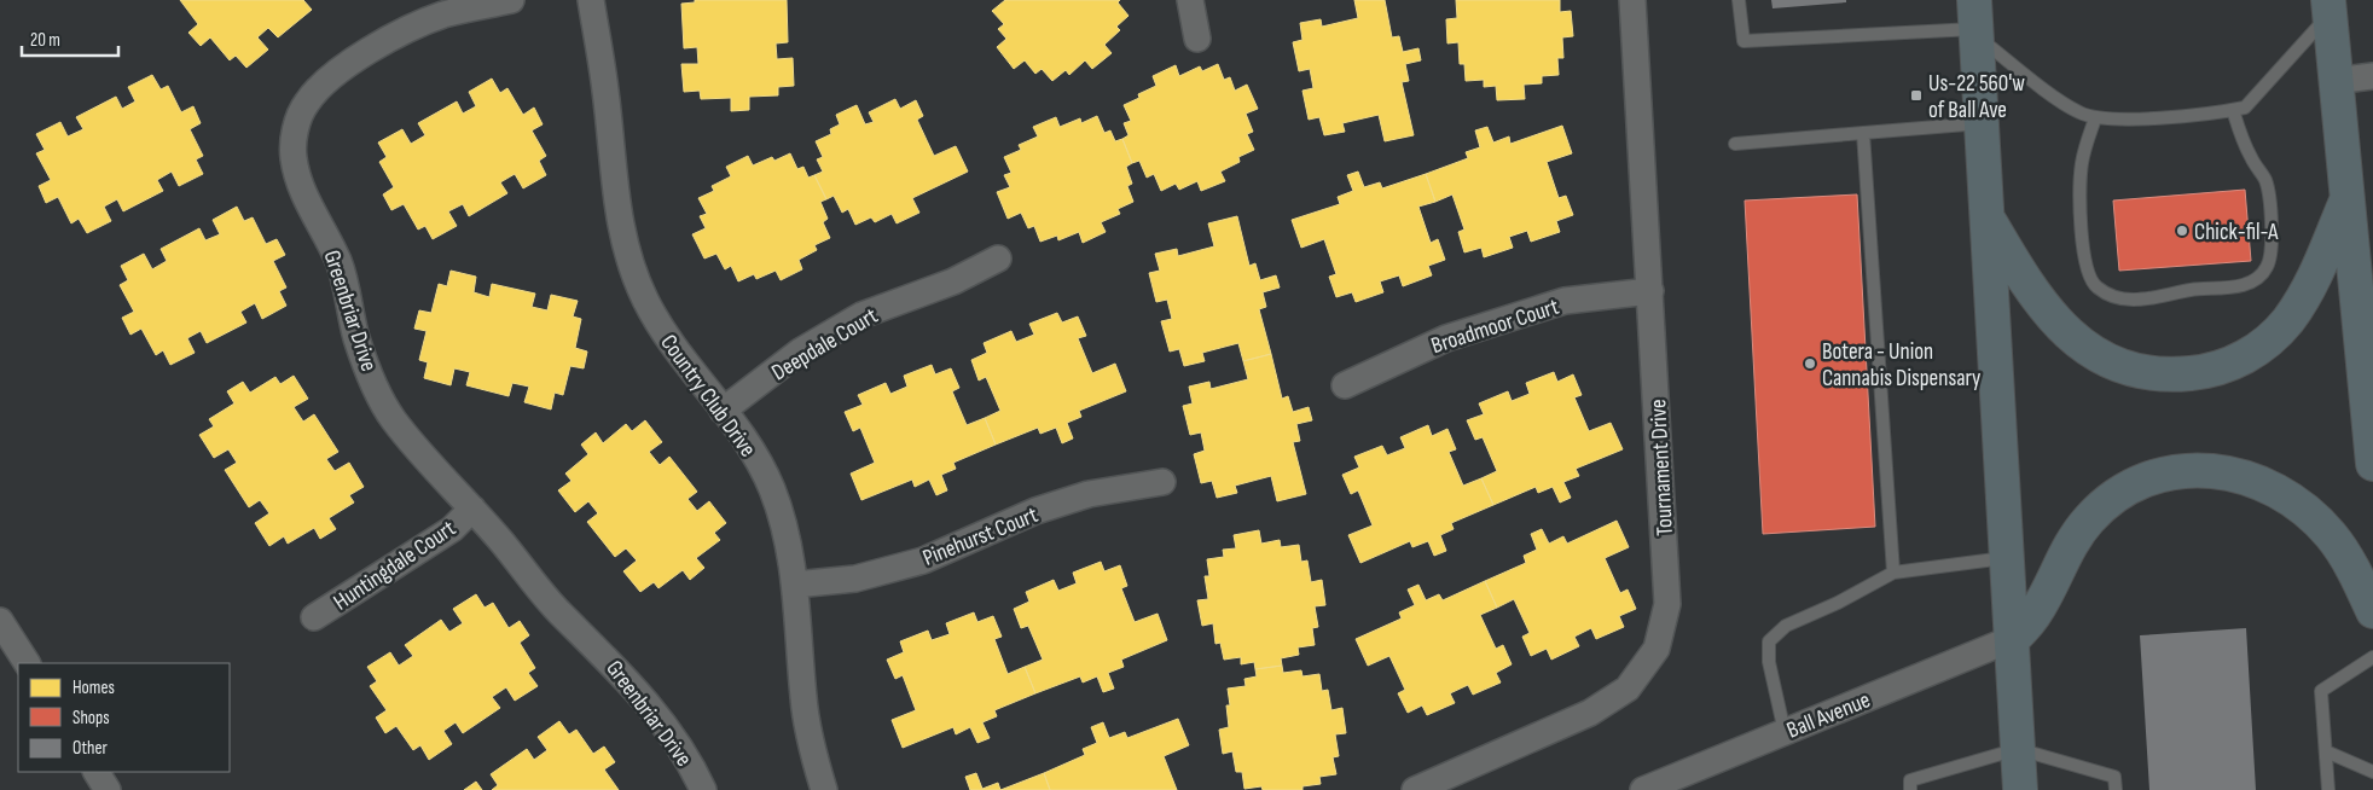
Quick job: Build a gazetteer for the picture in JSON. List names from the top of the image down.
{
  "streets": {
    "street": [
      "Greenbriar Drive",
      "Broadmoor Court",
      "Deepdale Court",
      "Country Club Drive",
      "Tournament Drive",
      "Pinehurst Court",
      "Huntingdale Court",
      "Ball Avenue"
    ]
  },
  "crossings": [
    ["Greenbriar Drive", "Huntingdale Court"],
    ["Broadmoor Court", "Tournament Drive"],
    ["Deepdale Court", "Country Club Drive"],
    ["Country Club Drive", "Pinehurst Court"]
  ],
  "places": {
    "transit": ["Us-22 560'w of Ball Ave"],
    "other": ["Chick-fil-A", "Botera - Union Cannabis Dispensary"]
  },
  "legend": ["Homes", "Shops", "Other"],
  "scale_bar": "20 m"
}
